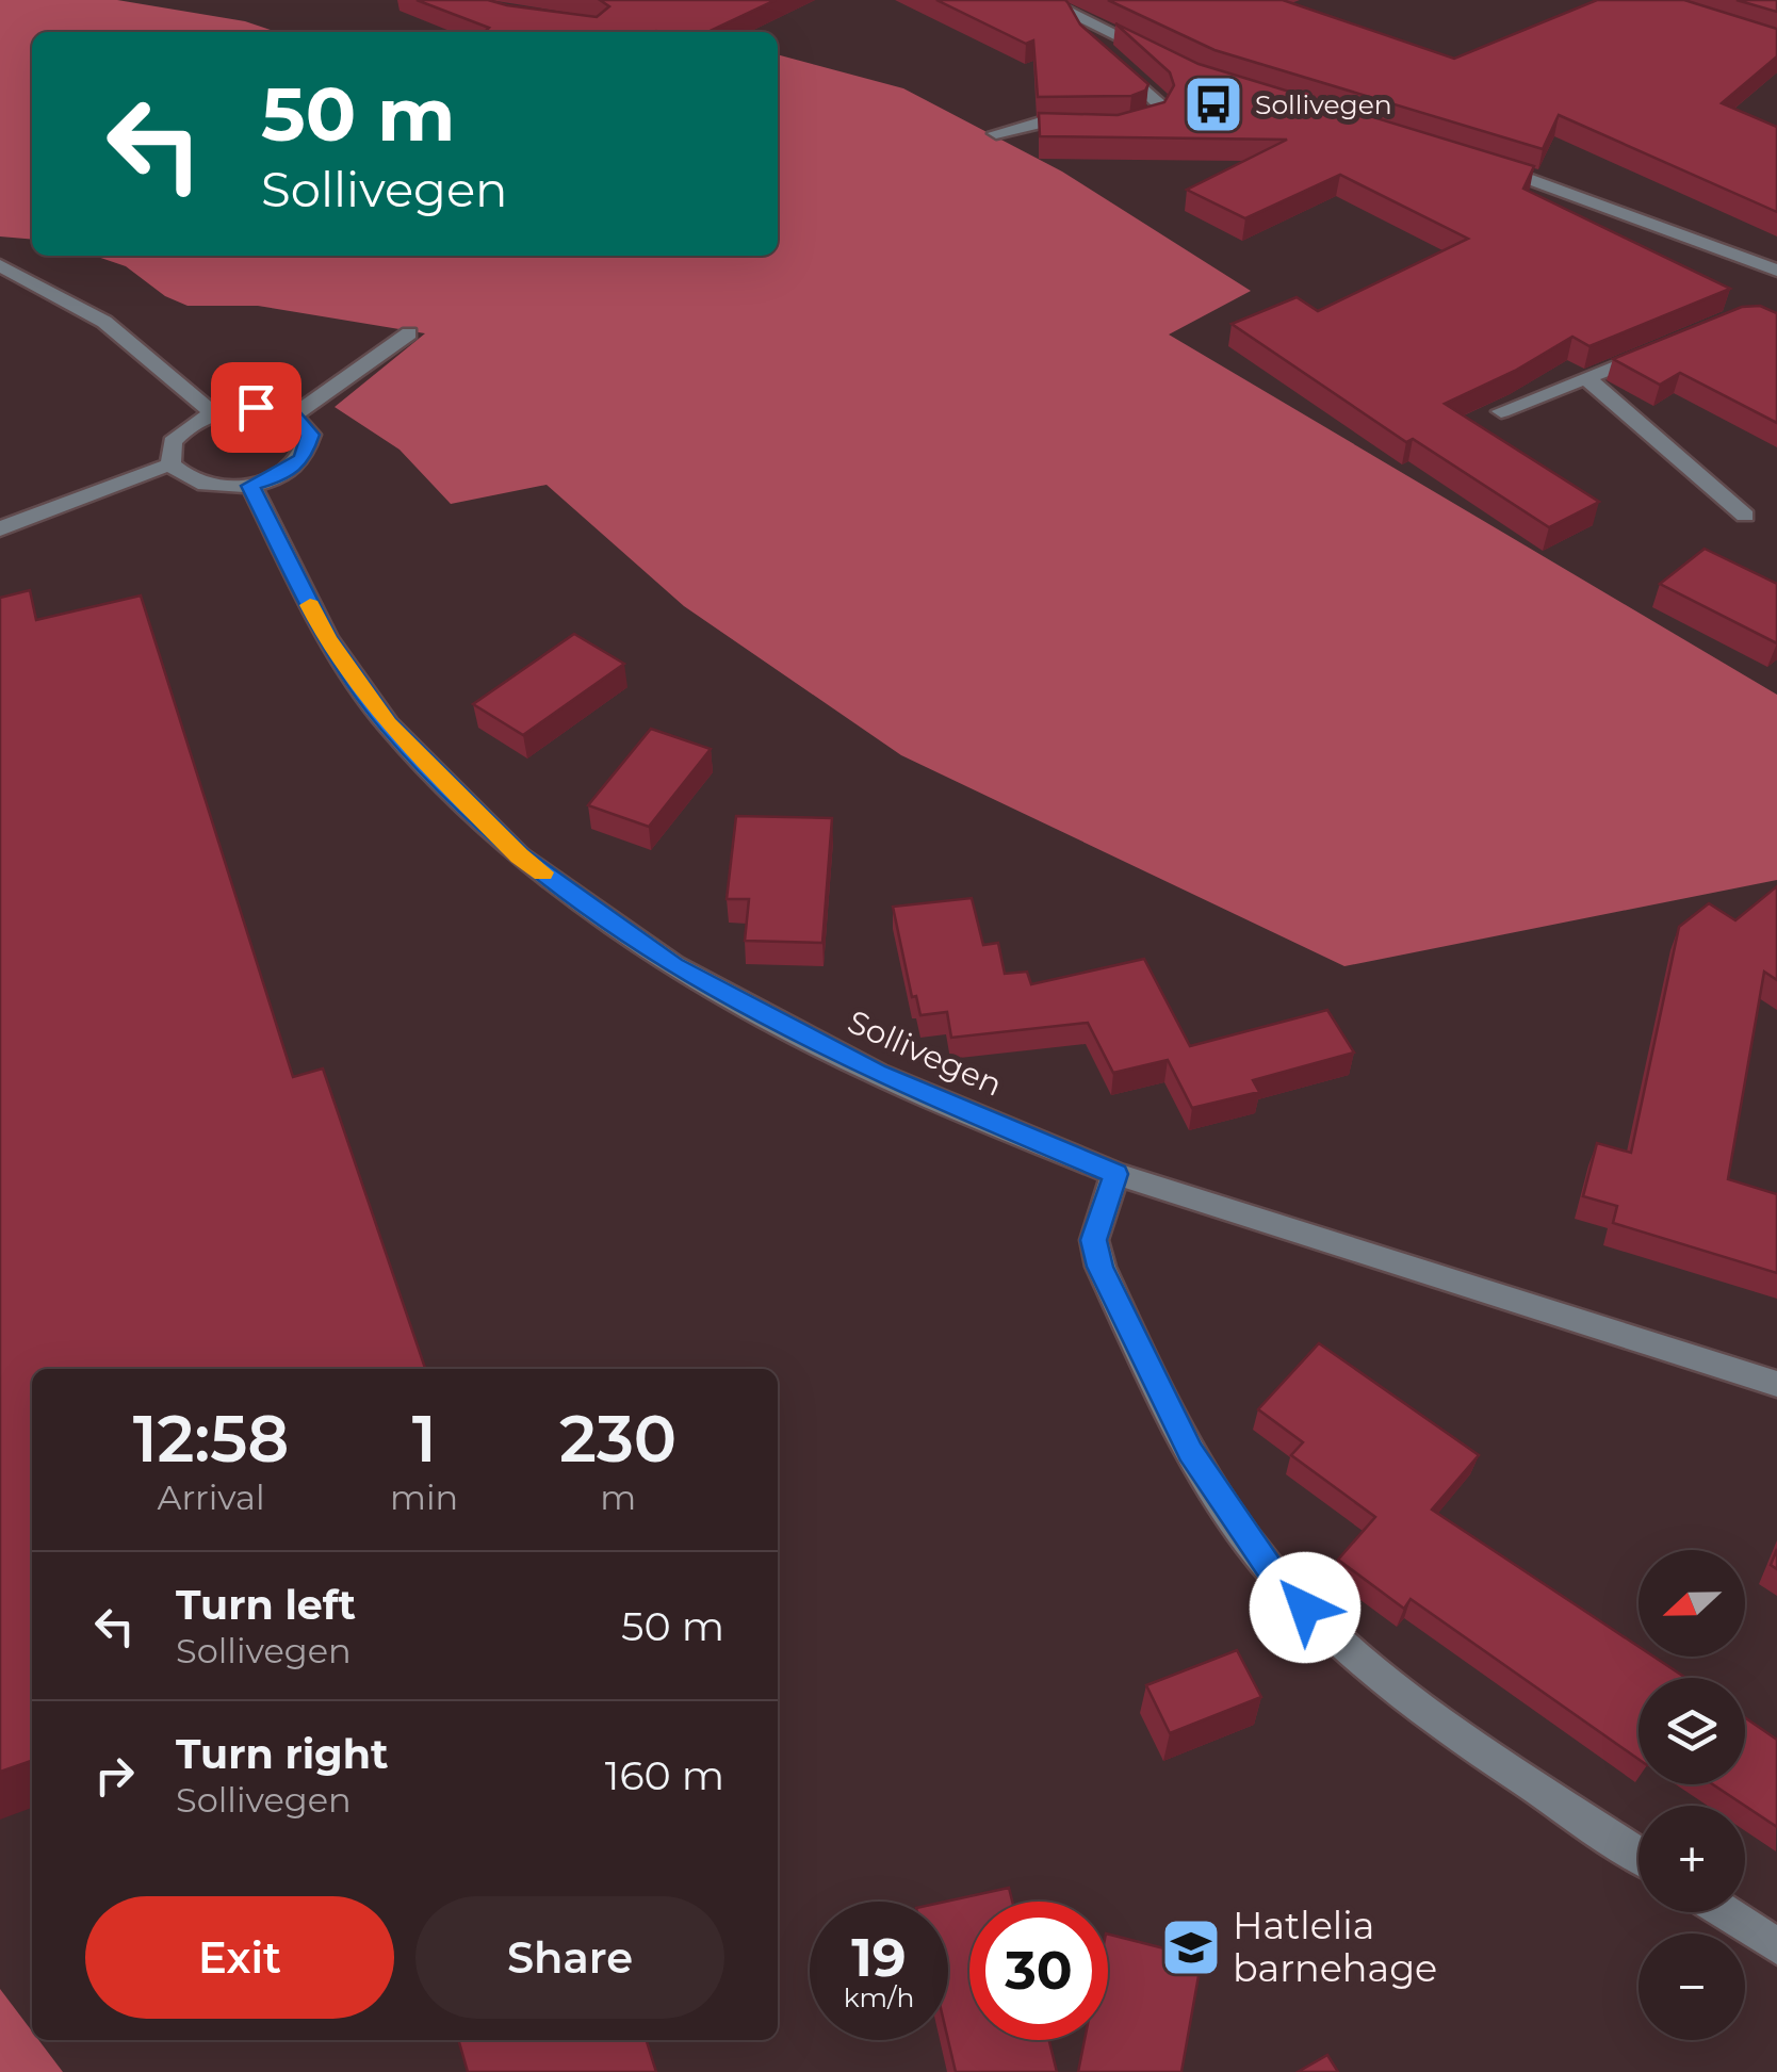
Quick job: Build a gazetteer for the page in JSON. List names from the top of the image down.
{
  "streets": {
    "street": ["Sollivegen"]
  },
  "places": {
    "bus stop": ["Sollivegen"],
    "school or university": ["Hatlelia barnehage"]
  },
  "north": "left",
  "page": {
    "turn": ["50 m", "Sollivegen"],
    "eta": [
      "12:58",
      "Arrival",
      "1",
      "min",
      "230",
      "m"
    ],
    "map_buttons": ["+", "−"],
    "list": [
      {
        "name": "Turn left",
        "note": "Sollivegen",
        "value": "50 m"
      },
      {
        "name": "Turn right",
        "note": "Sollivegen",
        "value": "160 m"
      }
    ],
    "buttons": ["Exit", "Share"],
    "speed": "19 km/h",
    "limit": "30"
  }
}
